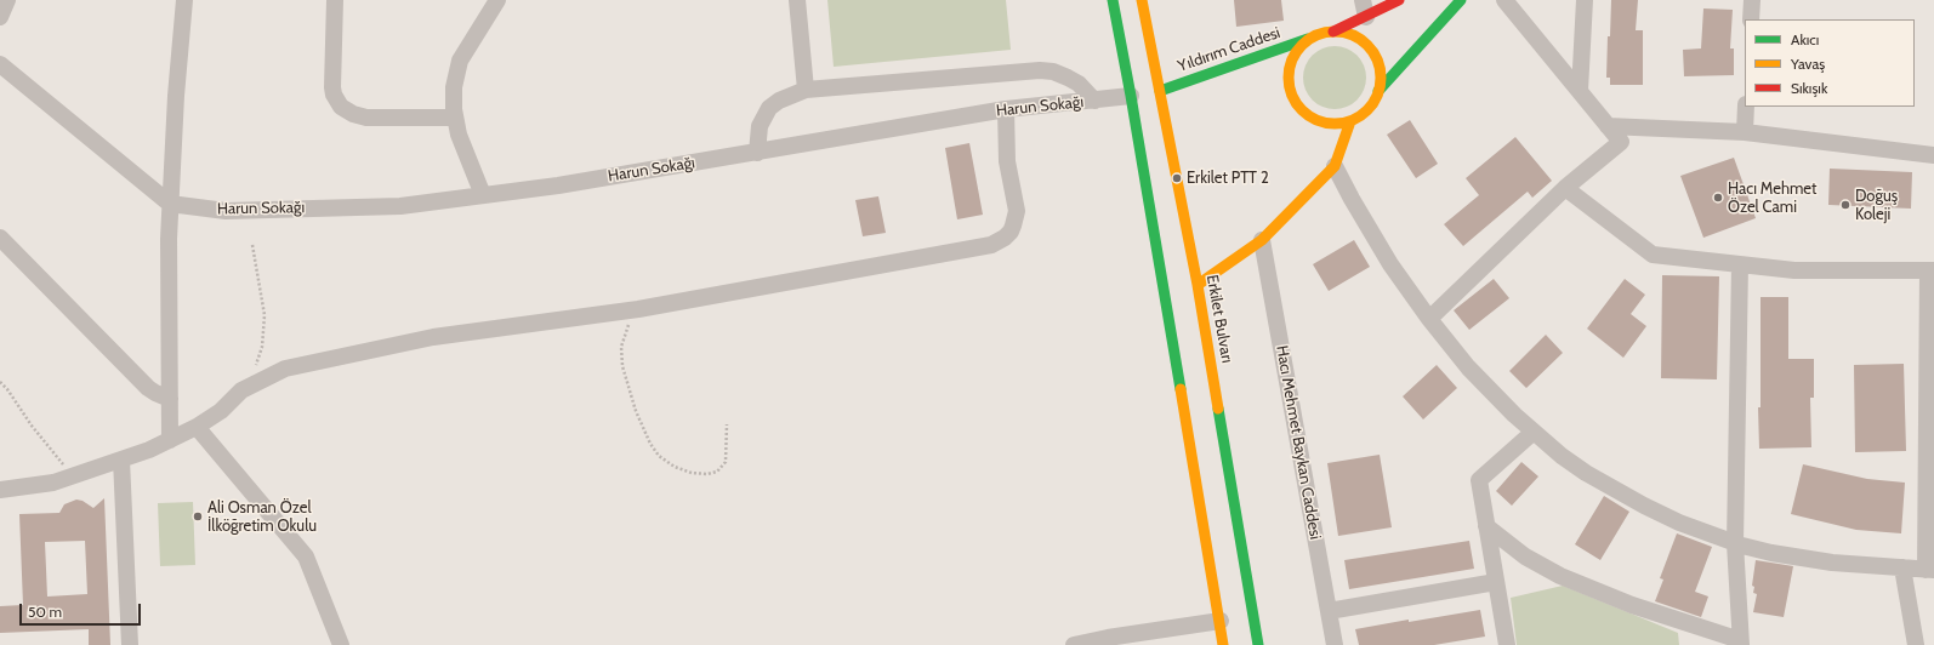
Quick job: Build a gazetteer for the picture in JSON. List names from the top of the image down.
{
  "streets": {
    "main road": ["Yıldırım Caddesi", "Erkilet Bulvarı"],
    "street": ["Harun Sokağı", "Hacı Mehmet Baykan Caddesi"]
  },
  "crossings": [
    ["Yıldırım Caddesi", "Harun Sokağı"],
    ["Yıldırım Caddesi", "Erkilet Bulvarı"]
  ],
  "places": [
    "Erkilet PTT 2",
    "Hacı Mehmet Özel Cami",
    "Doğuş Koleji",
    "Ali Osman Özel İlköğretim Okulu"
  ],
  "legend": ["Akıcı", "Yavaş", "Sıkışık"],
  "scale_bar": "50 m"
}
